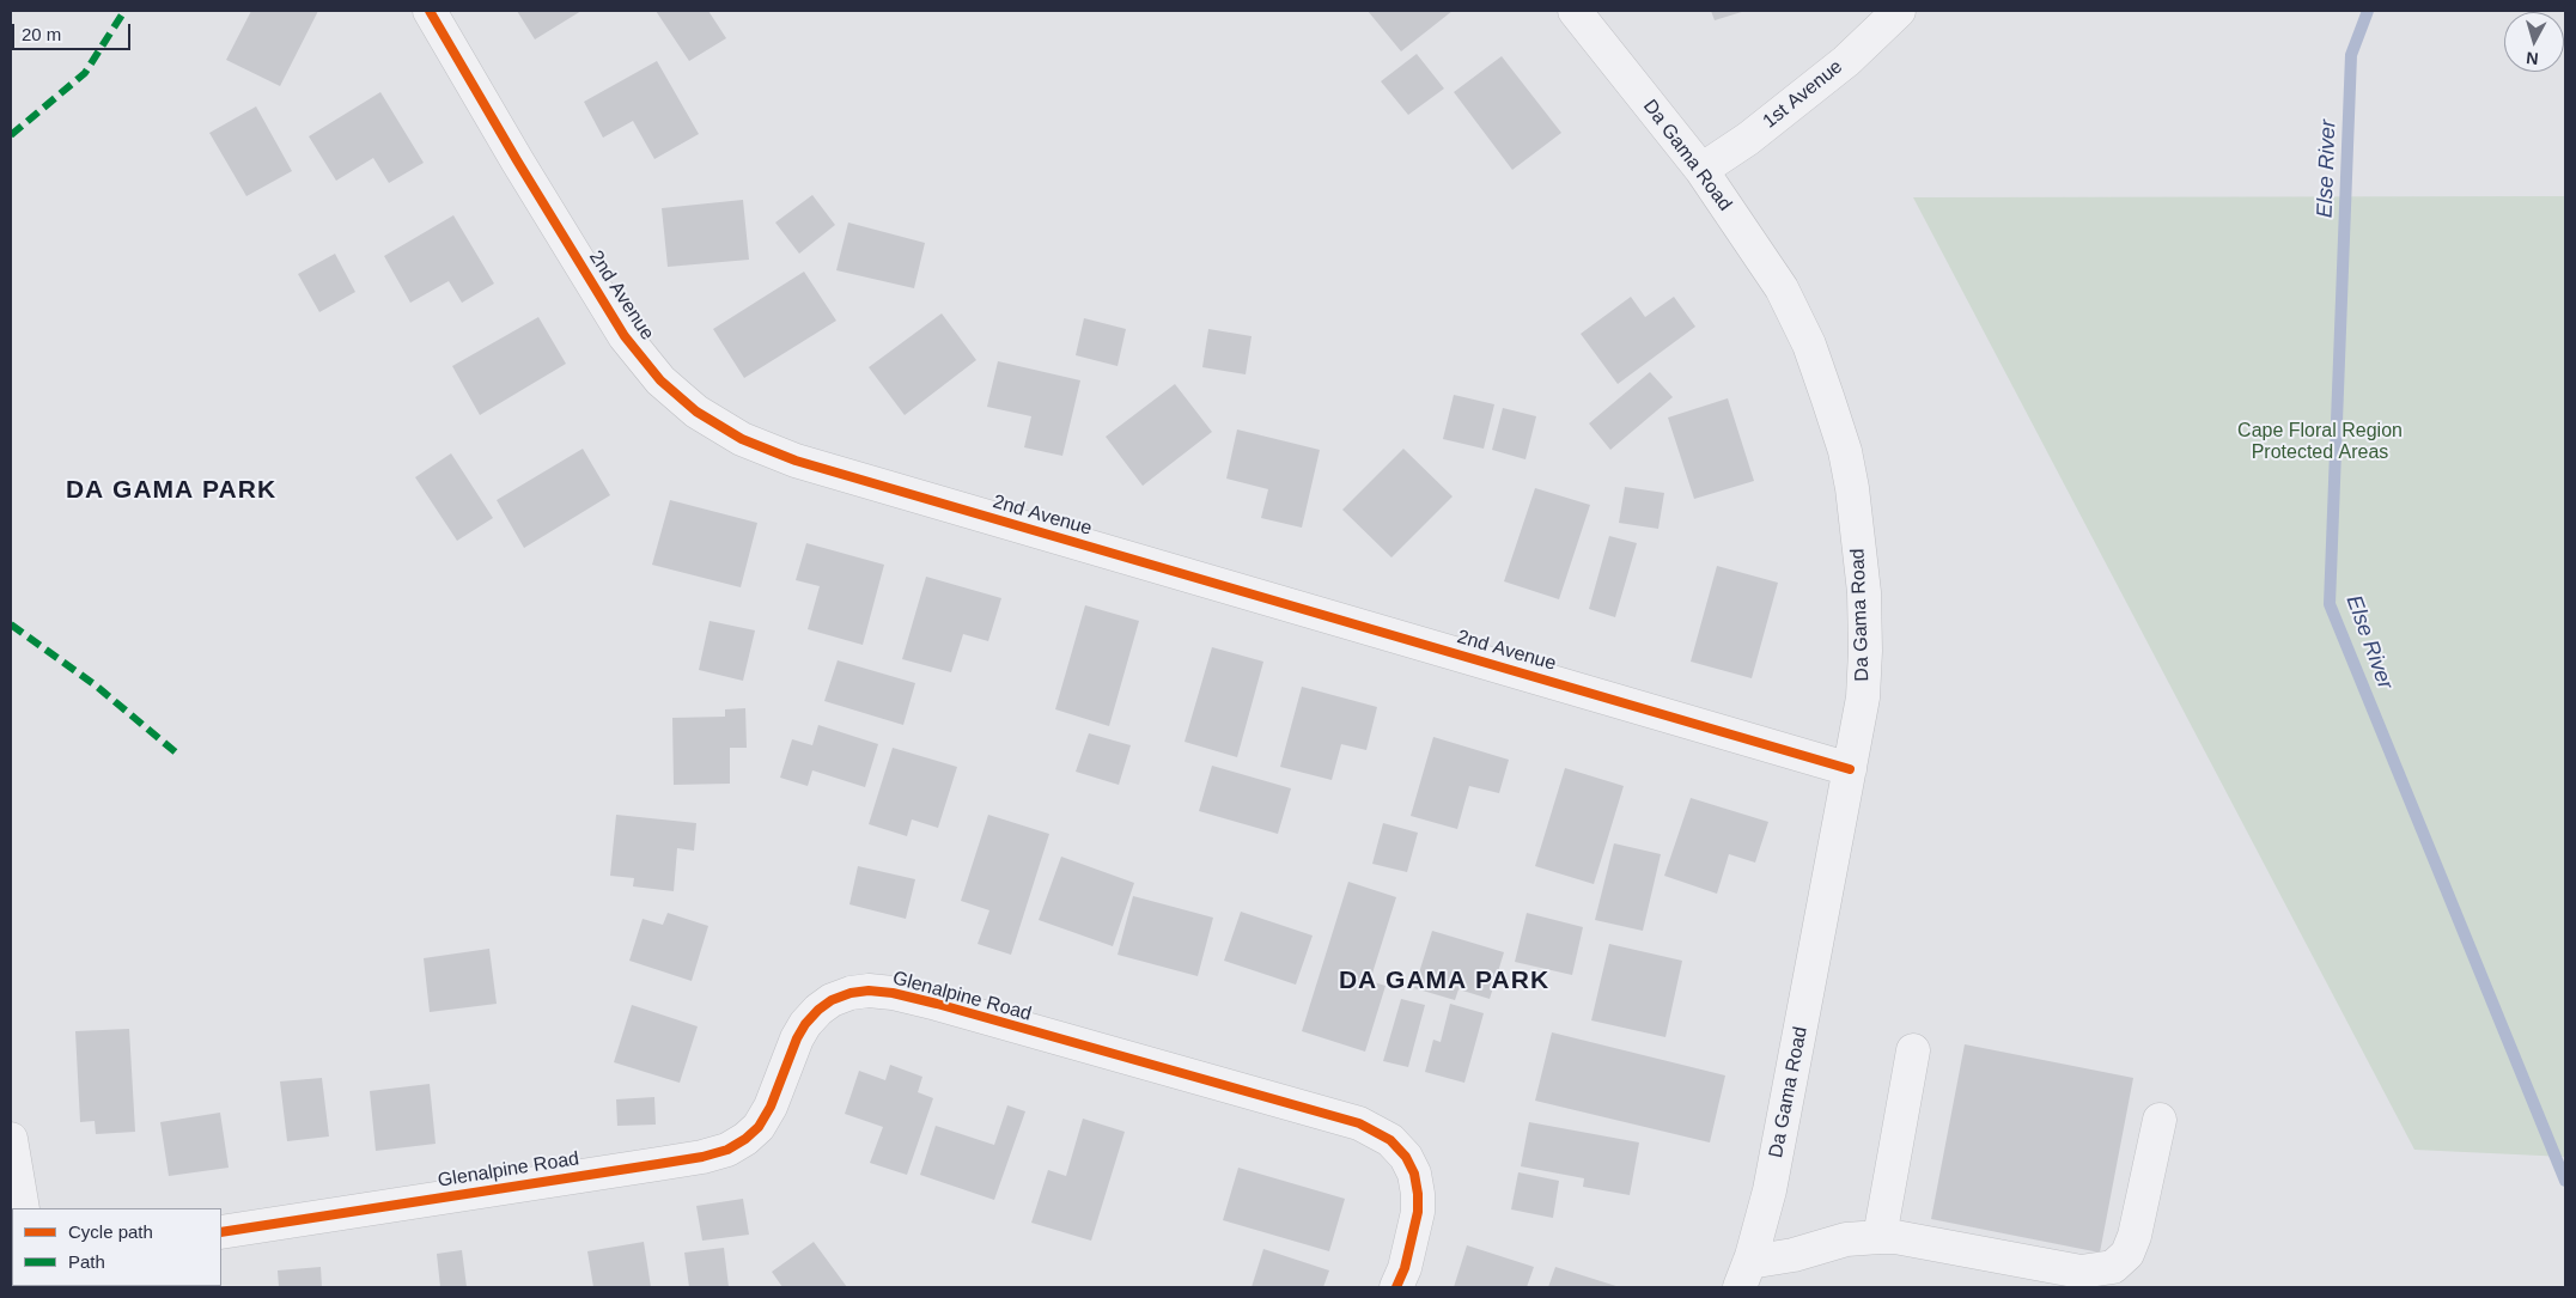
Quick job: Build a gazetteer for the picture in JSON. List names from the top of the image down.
{
  "streets": {
    "street": [
      "1st Avenue",
      "Da Gama Road",
      "2nd Avenue",
      "Glenalpine Road"
    ]
  },
  "crossings": [
    ["1st Avenue", "Da Gama Road"],
    ["Da Gama Road", "2nd Avenue"]
  ],
  "districts": ["DA GAMA PARK", "DA GAMA PARK"],
  "water": ["Else River"],
  "parks": ["Cape Floral Region Protected Areas"],
  "legend": ["Cycle path", "Path"],
  "scale_bar": "20 m",
  "north": "bottom"
}
